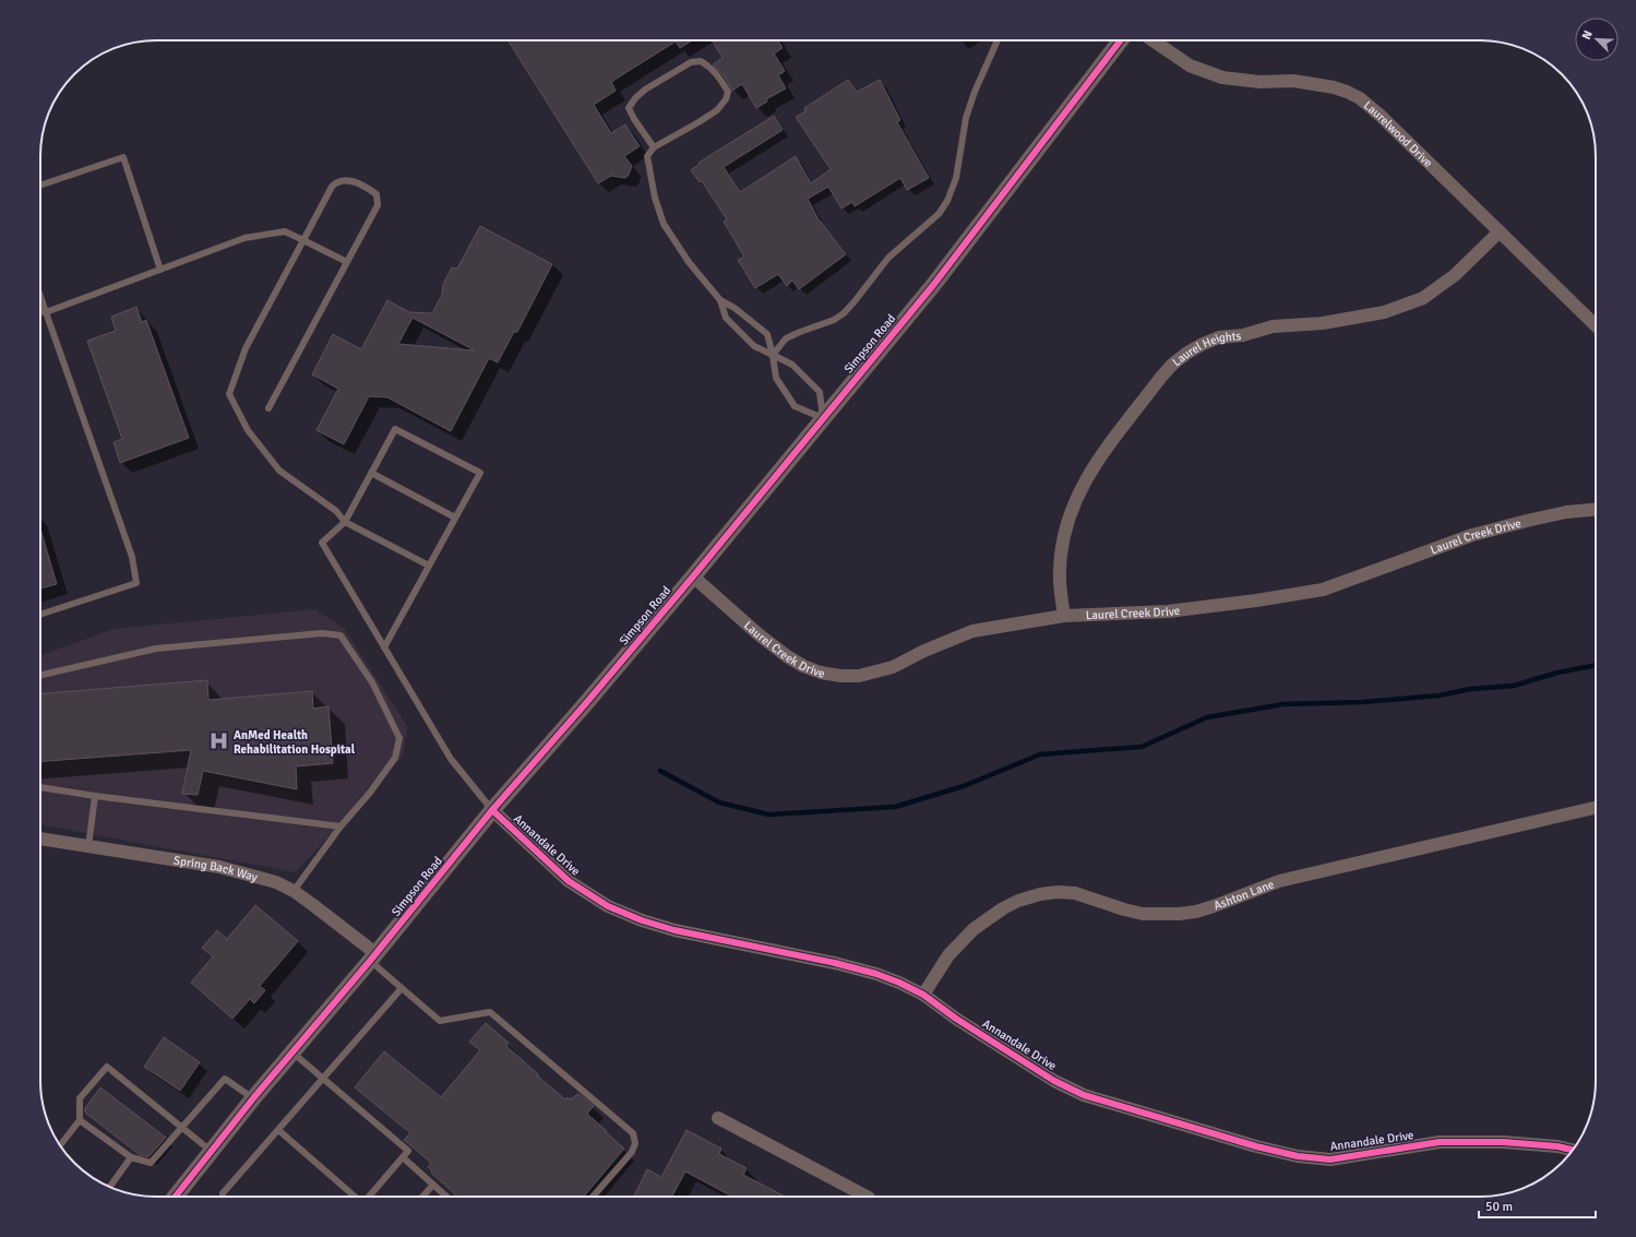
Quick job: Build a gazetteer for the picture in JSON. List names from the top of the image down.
{
  "streets": {
    "street": [
      "Laurelwood Drive",
      "Simpson Road",
      "Laurel Heights",
      "Laurel Creek Drive",
      "Annandale Drive",
      "Spring Back Way",
      "Ashton Lane"
    ]
  },
  "crossings": [
    ["Laurelwood Drive", "Laurel Heights"],
    ["Simpson Road", "Laurel Creek Drive"],
    ["Simpson Road", "Annandale Drive"],
    ["Simpson Road", "Spring Back Way"],
    ["Laurel Heights", "Laurel Creek Drive"],
    ["Annandale Drive", "Ashton Lane"]
  ],
  "places": {
    "hospital": ["AnMed Health Rehabilitation Hospital"]
  },
  "scale_bar": "50 m",
  "north": "top left"
}
